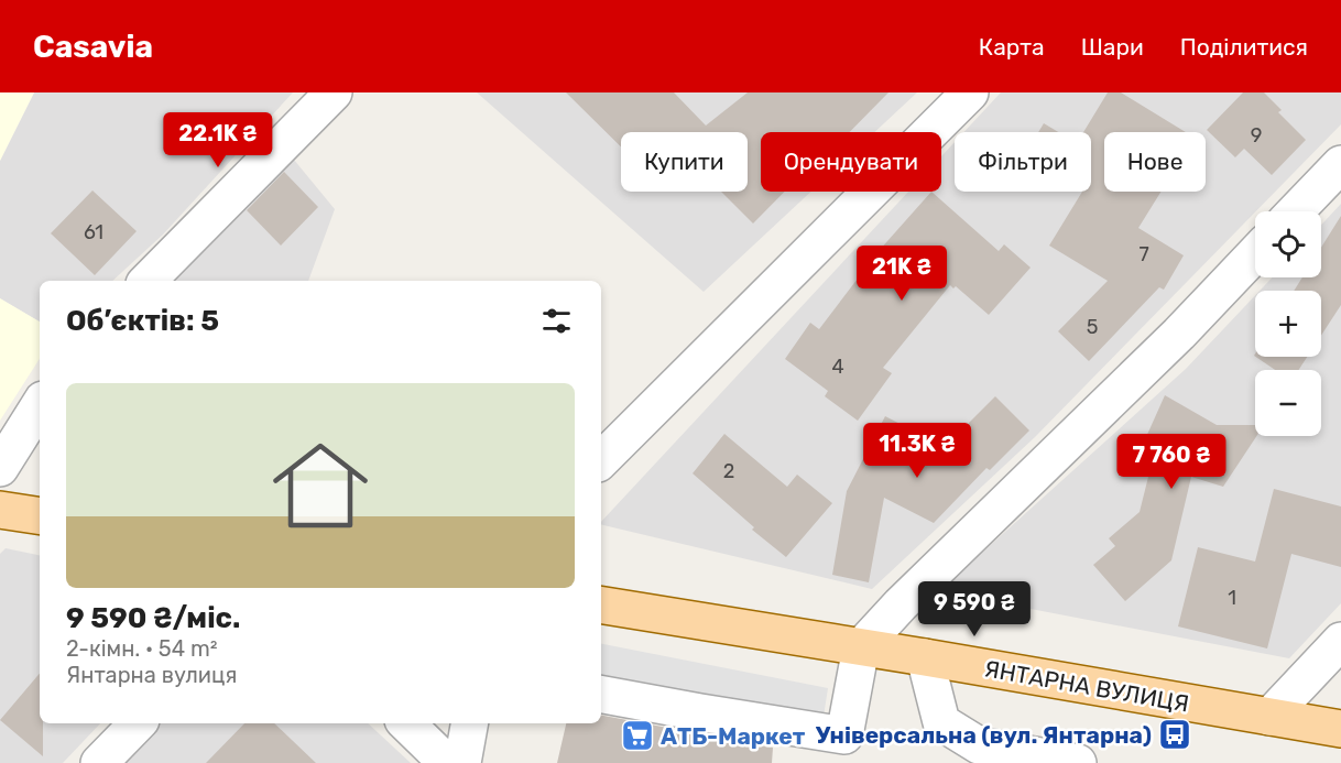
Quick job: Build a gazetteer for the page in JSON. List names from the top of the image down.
{
  "streets": {
    "main road": ["ЯНТАРНА ВУЛИЦЯ"]
  },
  "places": {
    "bus stop": ["Універсальна (вул. Янтарна)"],
    "supermarket": ["АТБ-Маркет"]
  },
  "house_numbers": [
    "9",
    "61",
    "7",
    "5",
    "4",
    "2",
    "1"
  ],
  "page": {
    "header": "Casavia",
    "nav": ["Карта", "Шари", "Поділитися"],
    "price": [
      "22.1K ₴",
      "21K ₴",
      "11.3K ₴",
      "7 760 ₴",
      "9 590 ₴"
    ],
    "chip": [
      "Купити",
      "Орендувати",
      "Фільтри",
      "Нове"
    ],
    "map_buttons": ["+", "−"],
    "heading": "Об’єктів: 5",
    "list": [
      {
        "name": "9 590 ₴/міс.",
        "note": "2-кімн. · 54 m² · Янтарна вулиця"
      }
    ]
  }
}
